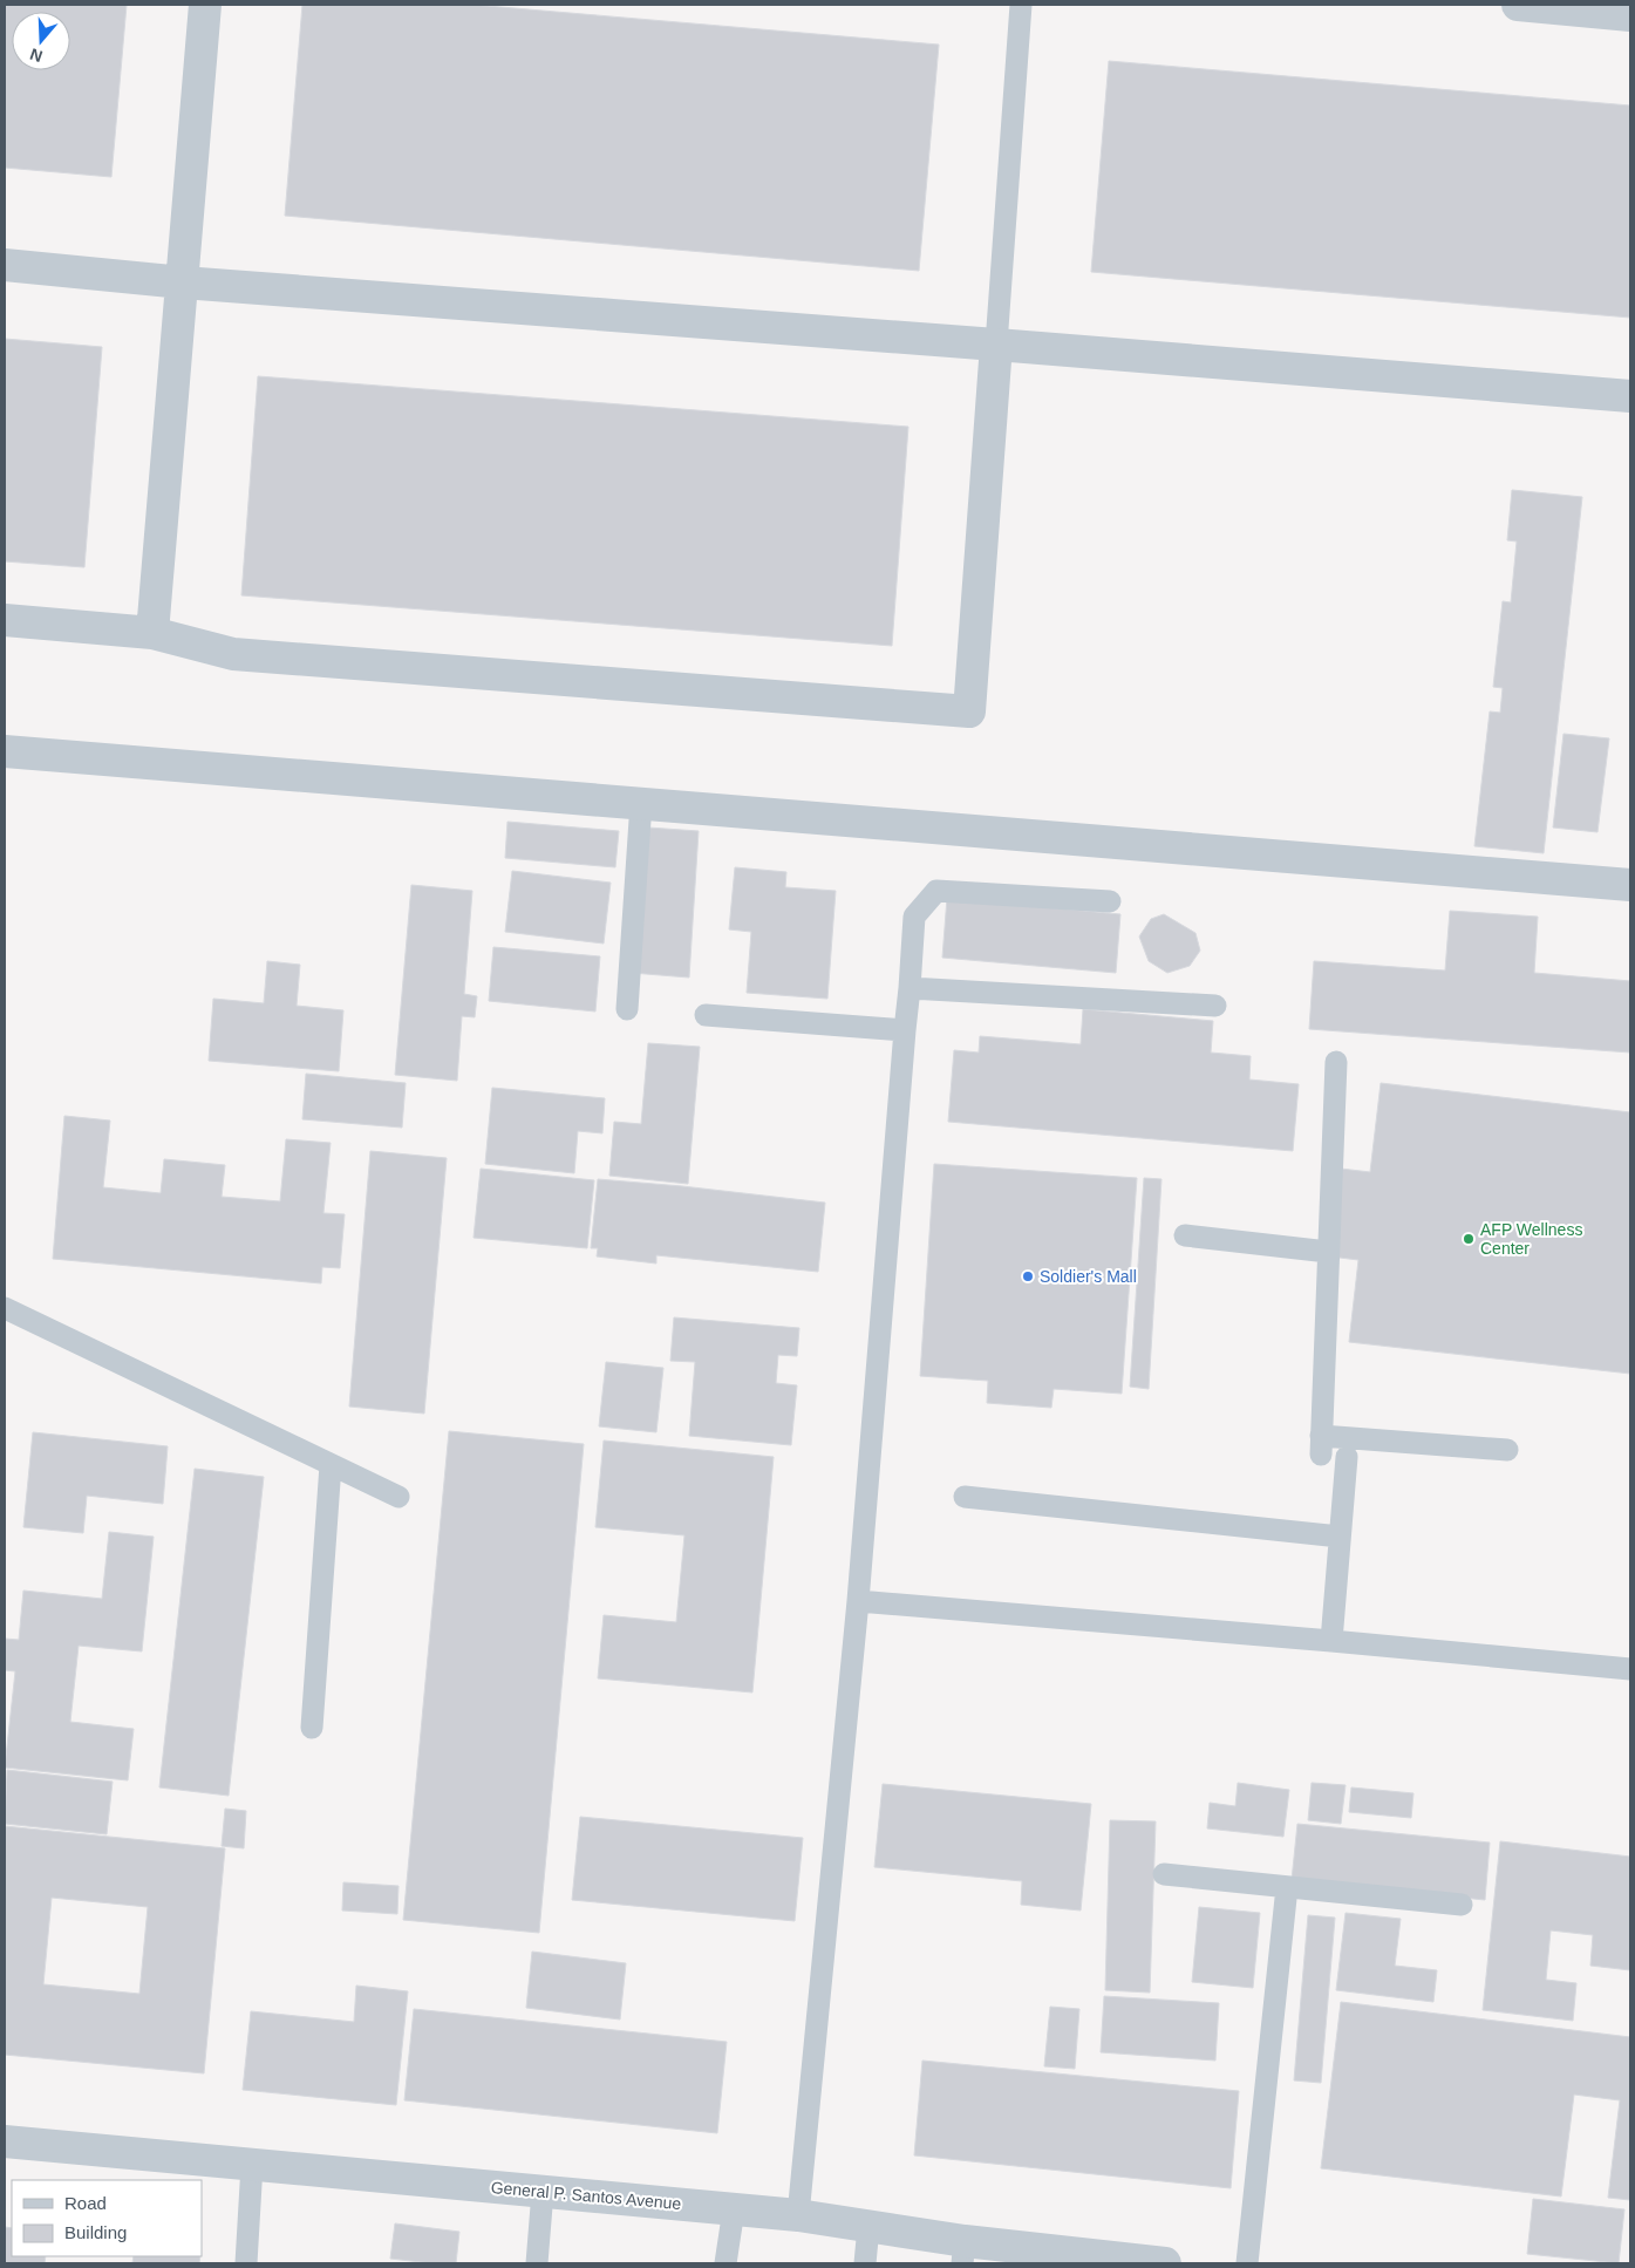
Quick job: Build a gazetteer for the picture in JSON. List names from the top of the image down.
{
  "streets": {
    "street": ["General P. Santos Avenue"]
  },
  "places": ["AFP Wellness Center", "Soldier's Mall"],
  "legend": ["Road", "Building"],
  "north": "bottom"
}
